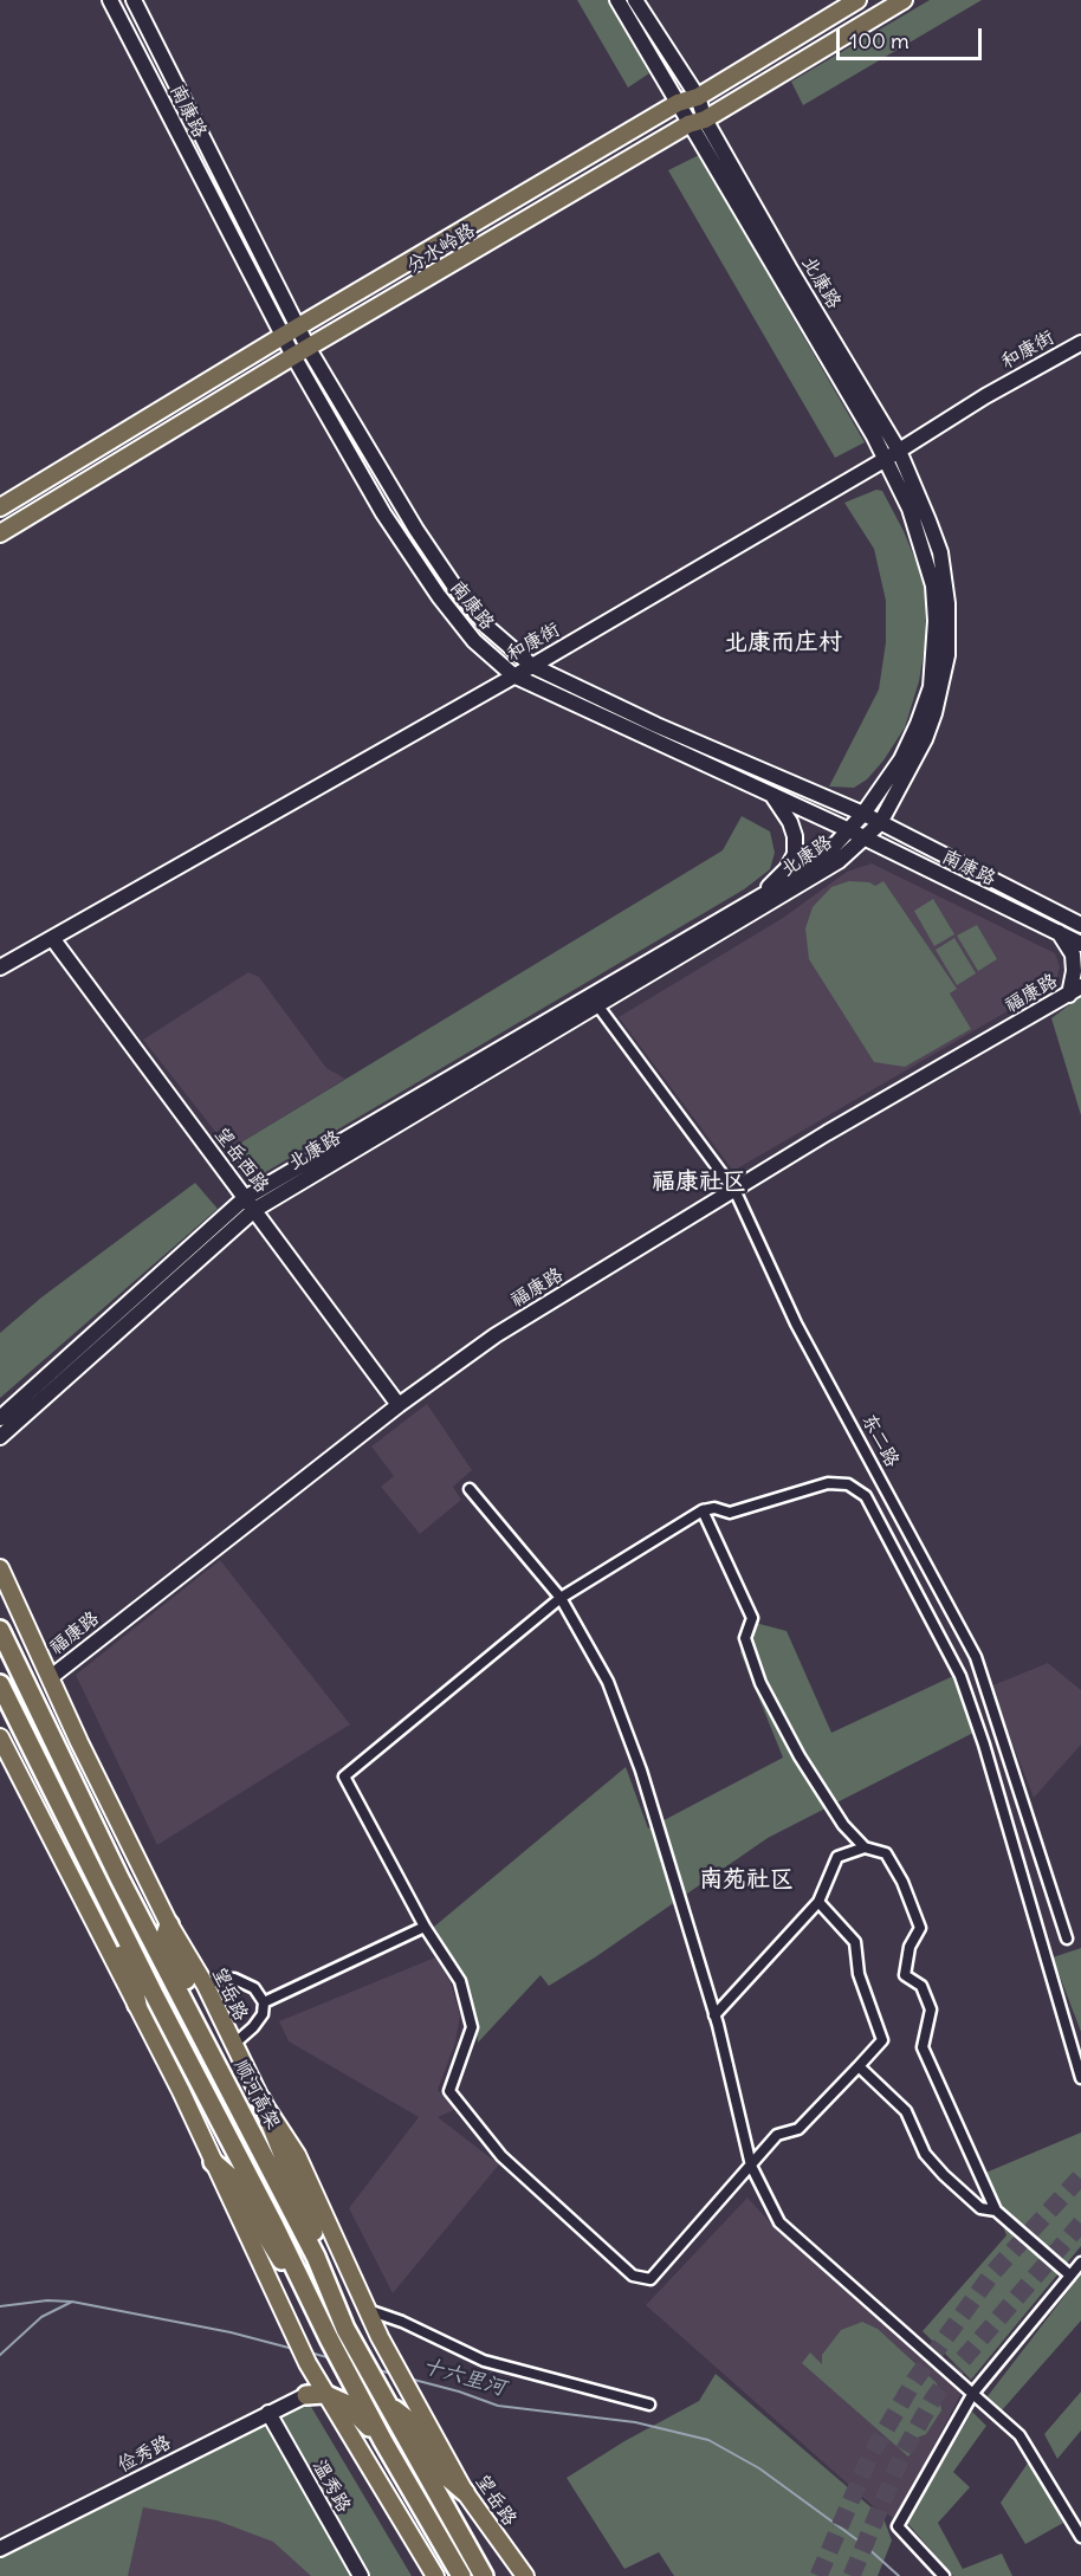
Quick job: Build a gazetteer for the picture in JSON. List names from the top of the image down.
{
  "streets": {
    "highway": ["顺河高架"],
    "main road": ["分水岭路", "望岳路"],
    "street": [
      "南康路",
      "北康路",
      "和康街",
      "福康路",
      "望岳西路",
      "东二路",
      "俭秀路",
      "温秀路"
    ]
  },
  "crossings": [
    ["南康路", "分水岭路"],
    ["南康路", "北康路"],
    ["南康路", "和康街"],
    ["分水岭路", "北康路"],
    ["北康路", "和康街"],
    ["北康路", "望岳西路"],
    ["北康路", "东二路"],
    ["和康街", "望岳西路"],
    ["福康路", "望岳西路"],
    ["福康路", "东二路"],
    ["福康路", "望岳路"],
    ["俭秀路", "温秀路"]
  ],
  "districts": ["北康而庄村", "福康社区", "南苑社区"],
  "water": ["十六里河"],
  "scale_bar": "100 m"
}
